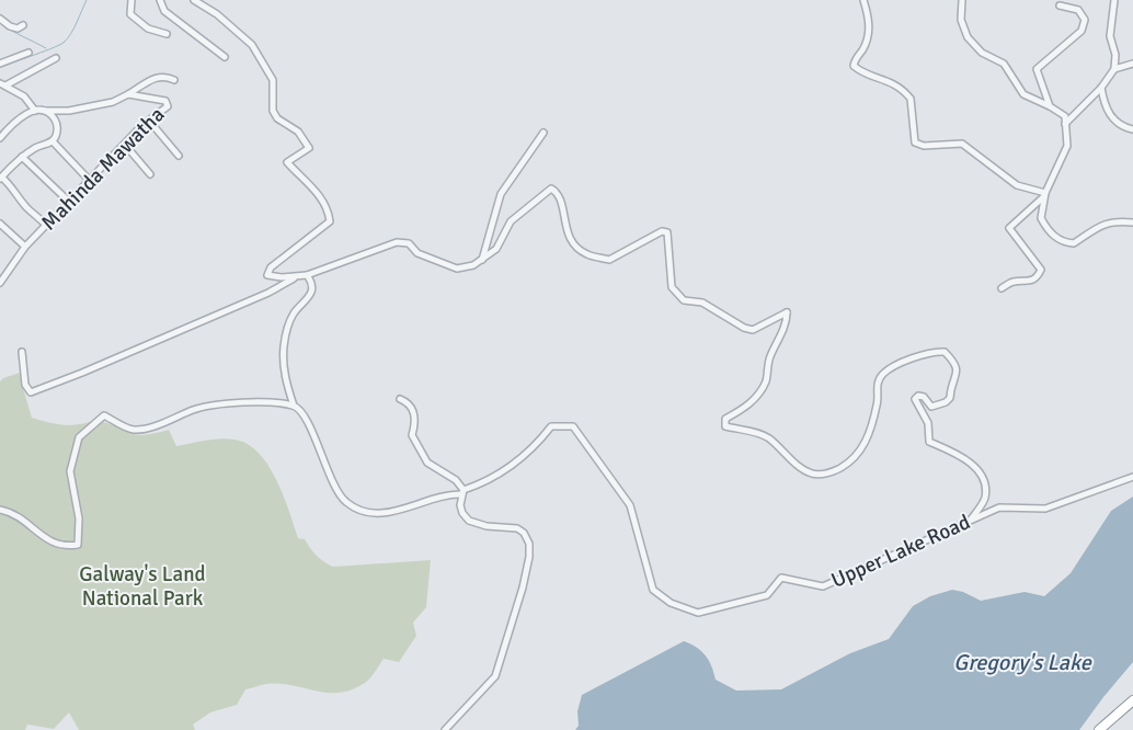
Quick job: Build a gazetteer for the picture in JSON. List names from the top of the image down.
{
  "streets": {
    "street": ["Mahinda Mawatha", "Upper Lake Road"]
  },
  "water": ["Gregory's Lake"],
  "parks": ["Galway's Land National Park"]
}
